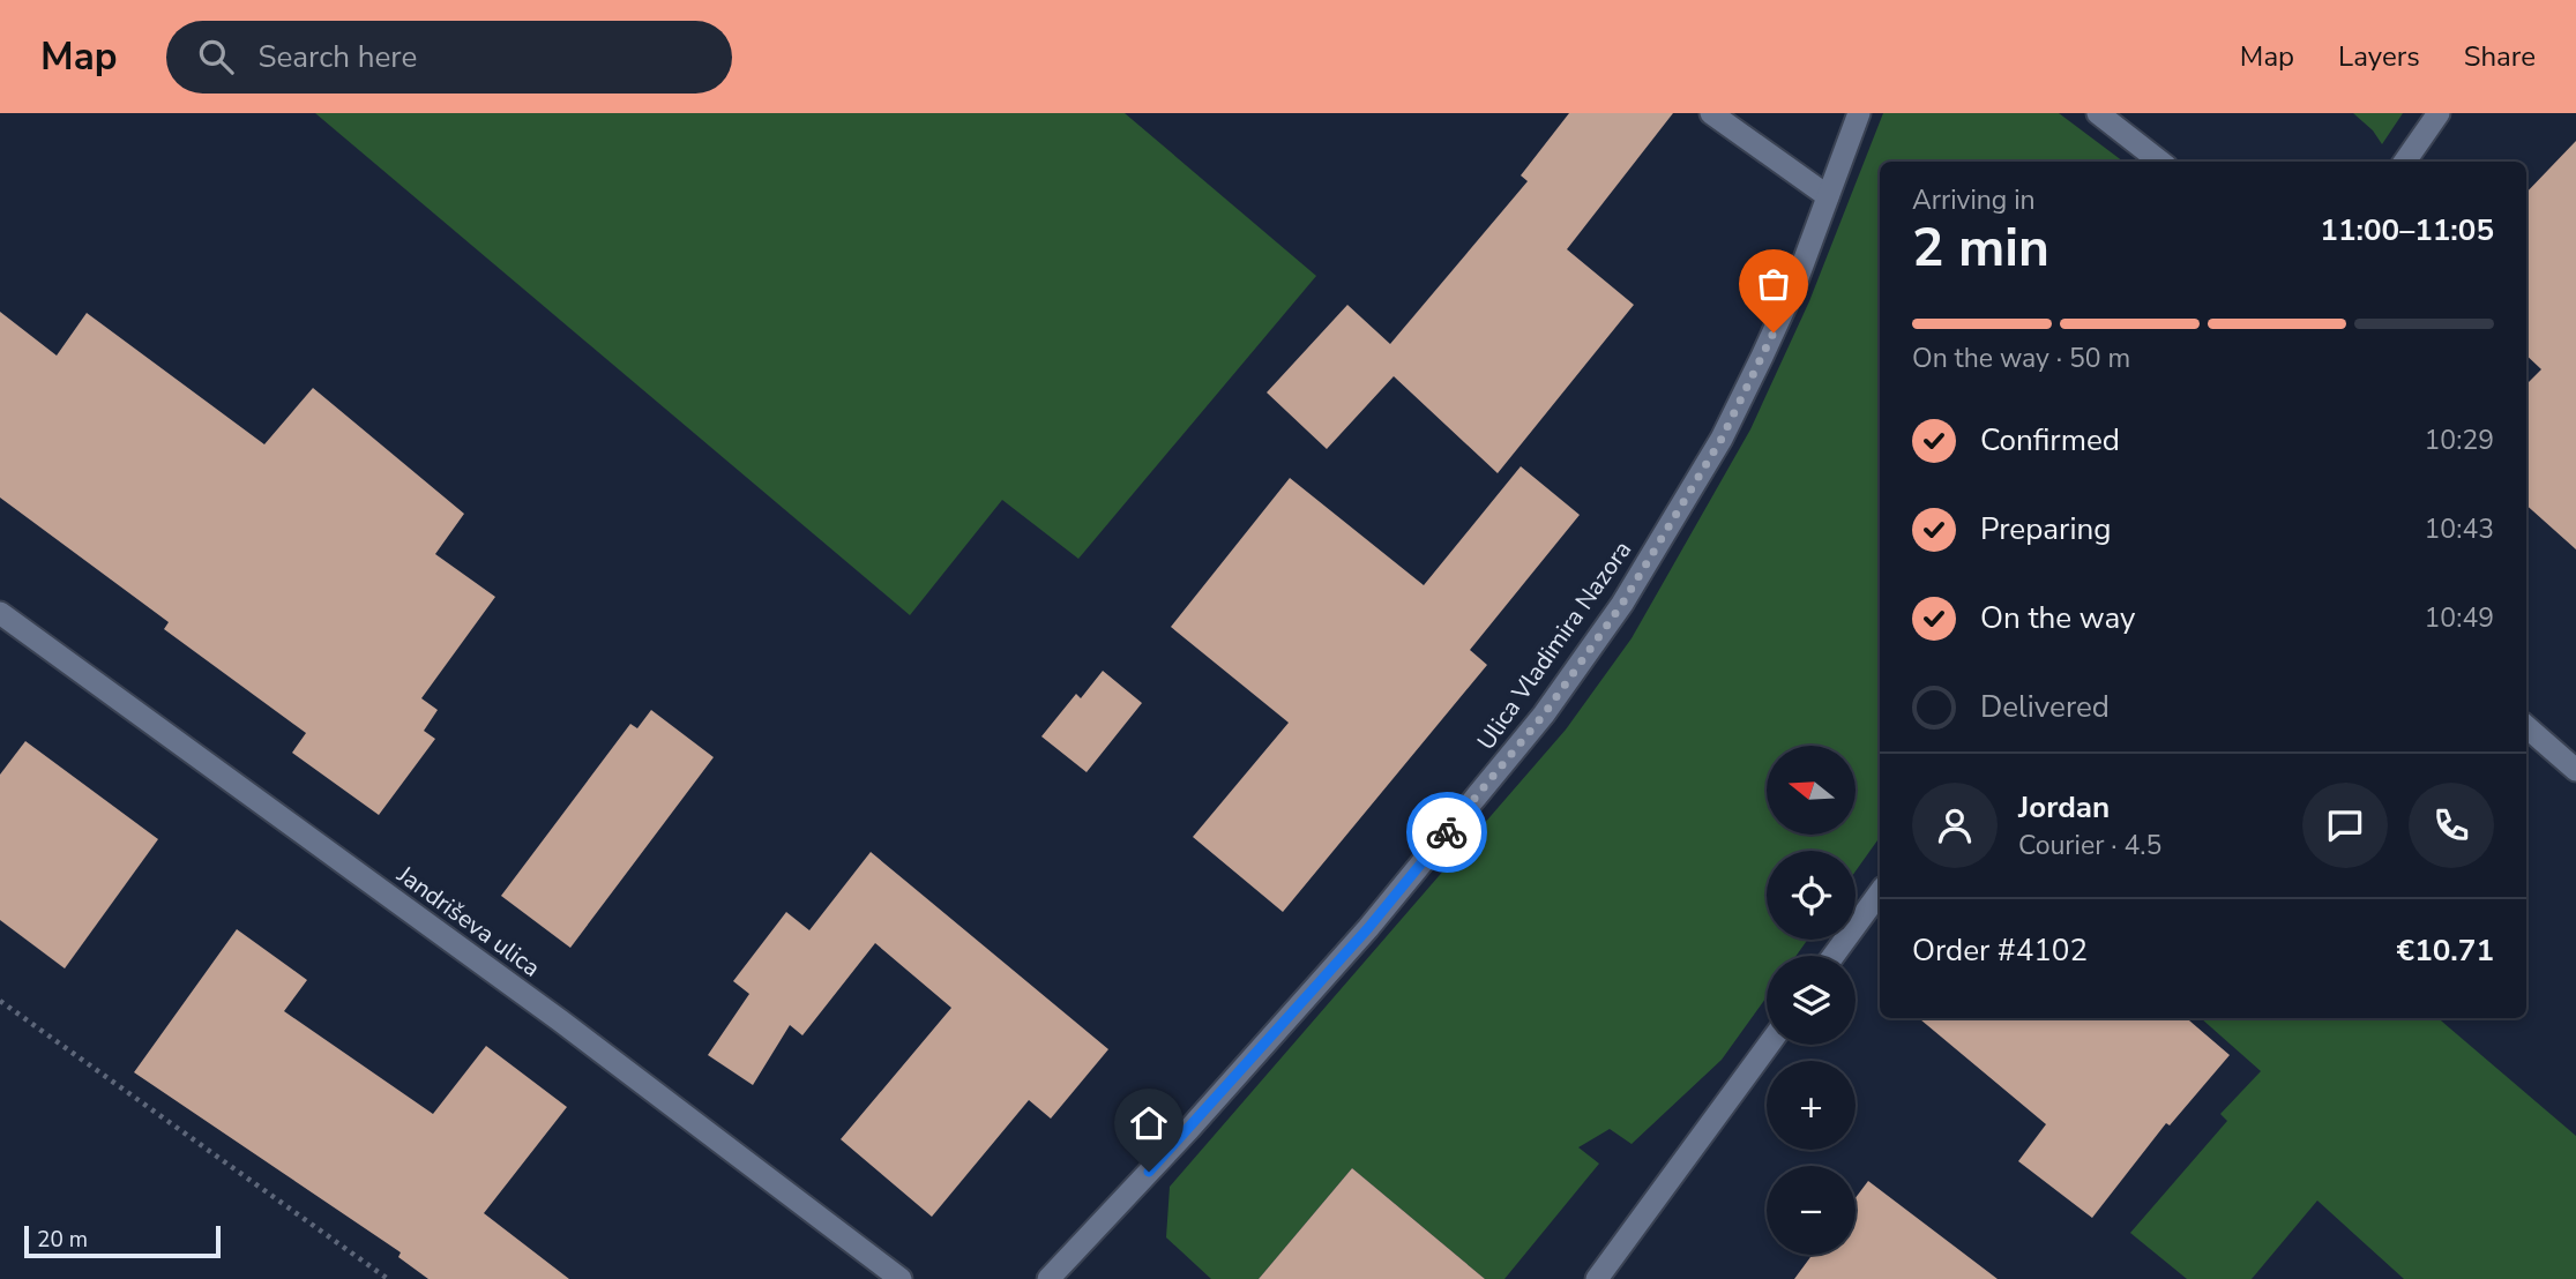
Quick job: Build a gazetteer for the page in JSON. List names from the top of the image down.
{
  "streets": {
    "street": ["Ulica Vladimira Nazora", "Jandriševa ulica"]
  },
  "scale_bar": "20 m",
  "north": "left",
  "page": {
    "header": "Map",
    "search": "Search here",
    "nav": ["Map", "Layers", "Share"],
    "heading": ["2 min", "Arriving in", "11:00–11:05"],
    "panel": [
      "Jordan",
      "Courier · 4.5",
      "Order #4102",
      "€10.71"
    ],
    "bar": "On the way · 50 m",
    "list": [
      ["Confirmed", "10:29"],
      ["Preparing", "10:43"],
      ["On the way", "10:49"],
      "Delivered"
    ],
    "map_buttons": ["+", "−"],
    "scale": "20 m"
  }
}
